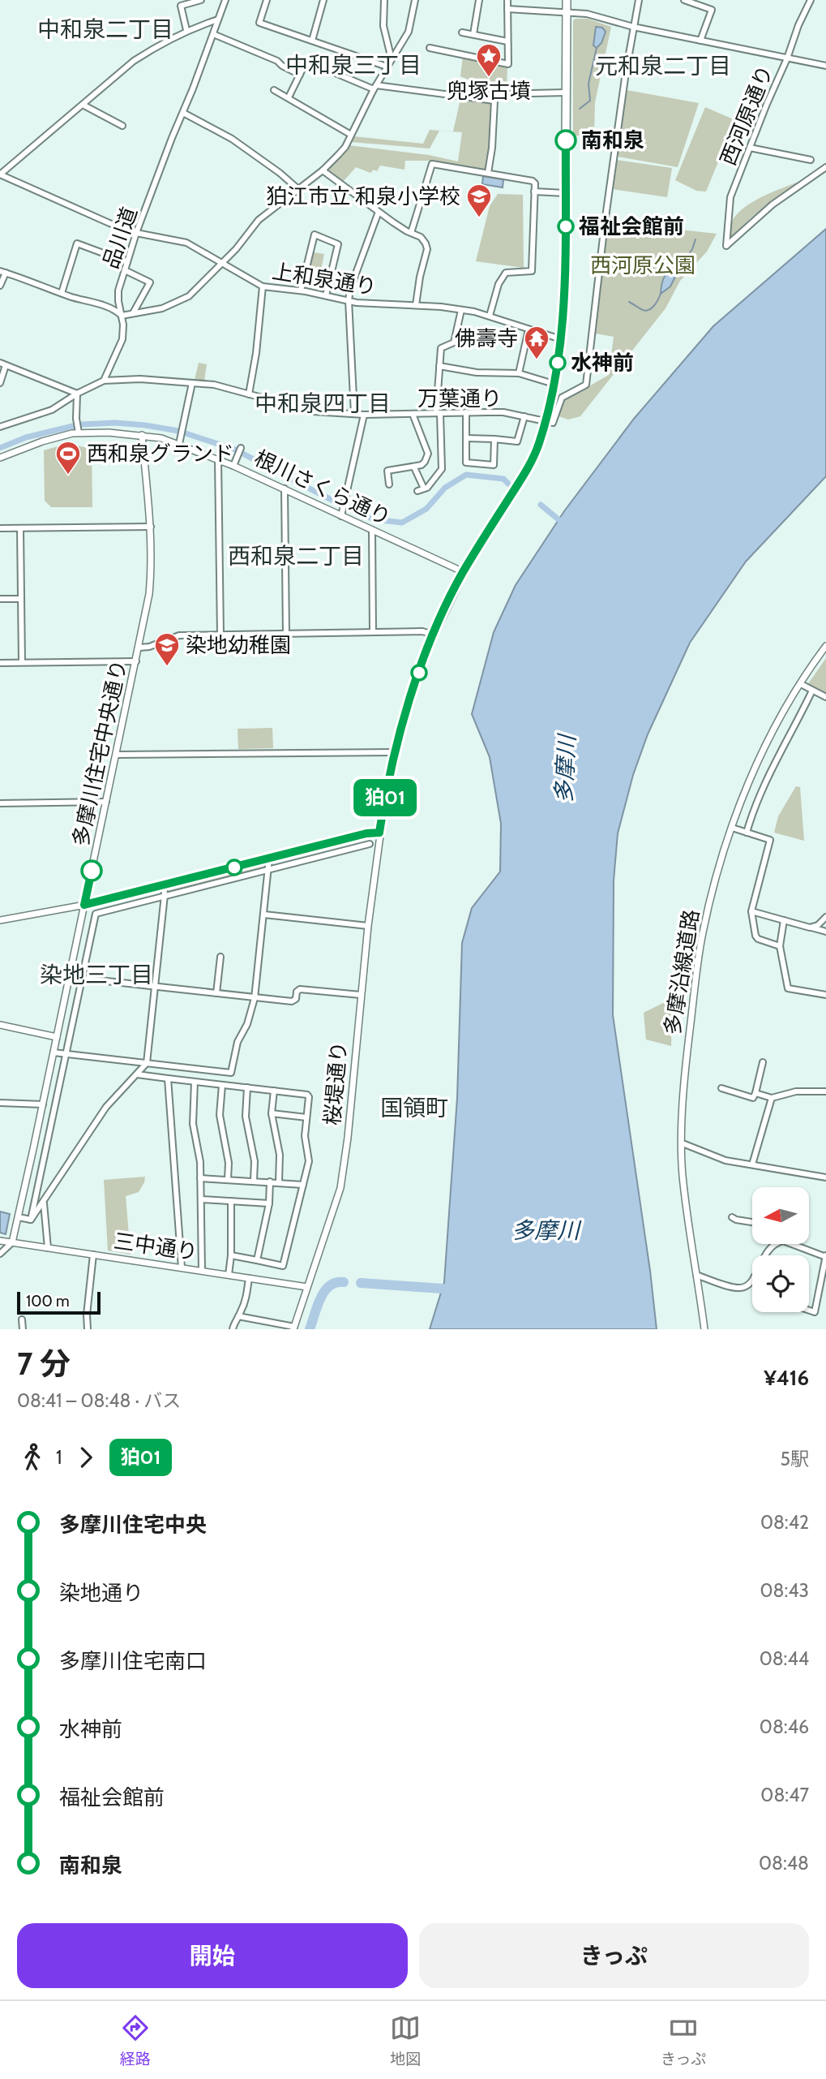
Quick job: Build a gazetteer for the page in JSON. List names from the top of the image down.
{
  "streets": {
    "street": [
      "西河原通り",
      "品川道",
      "上和泉通り",
      "万葉通り",
      "根川さくら通り",
      "多摩川住宅中央通り",
      "多摩沿線道路",
      "桜堤通り",
      "三中通り"
    ]
  },
  "crossings": [
    ["品川道", "上和泉通り"],
    ["品川道", "万葉通り"],
    ["根川さくら通り", "多摩川住宅中央通り"],
    ["多摩川住宅中央通り", "三中通り"],
    ["桜堤通り", "三中通り"]
  ],
  "districts": [
    "中和泉二丁目",
    "中和泉三丁目",
    "元和泉二丁目",
    "中和泉四丁目",
    "西和泉二丁目",
    "染地三丁目",
    "国領町"
  ],
  "water": ["多摩川"],
  "parks": ["西河原公園"],
  "places": {
    "place": ["兜塚古墳"],
    "other": ["南和泉", "福祉会館前", "水神前"],
    "school or university": ["狛江市立 和泉小学校", "染地幼稚園"],
    "temple": ["佛壽寺"],
    "sports": ["西和泉グランド"]
  },
  "lines": ["bus line 狛01"],
  "scale_bar": "100 m",
  "north": "left",
  "page": {
    "on_map": "狛01",
    "scale": "100 m",
    "heading": ["7 分", "08:41 – 08:48 · バス", "¥416"],
    "legs": ["1", "狛01", "5駅"],
    "list": [
      {
        "name": "多摩川住宅中央",
        "value": "08:42"
      },
      {
        "name": "染地通り",
        "value": "08:43"
      },
      {
        "name": "多摩川住宅南口",
        "value": "08:44"
      },
      {
        "name": "水神前",
        "value": "08:46"
      },
      {
        "name": "福祉会館前",
        "value": "08:47"
      },
      {
        "name": "南和泉",
        "value": "08:48"
      }
    ],
    "buttons": ["開始", "きっぷ"],
    "tabs": ["経路", "地図", "きっぷ"]
  }
}
